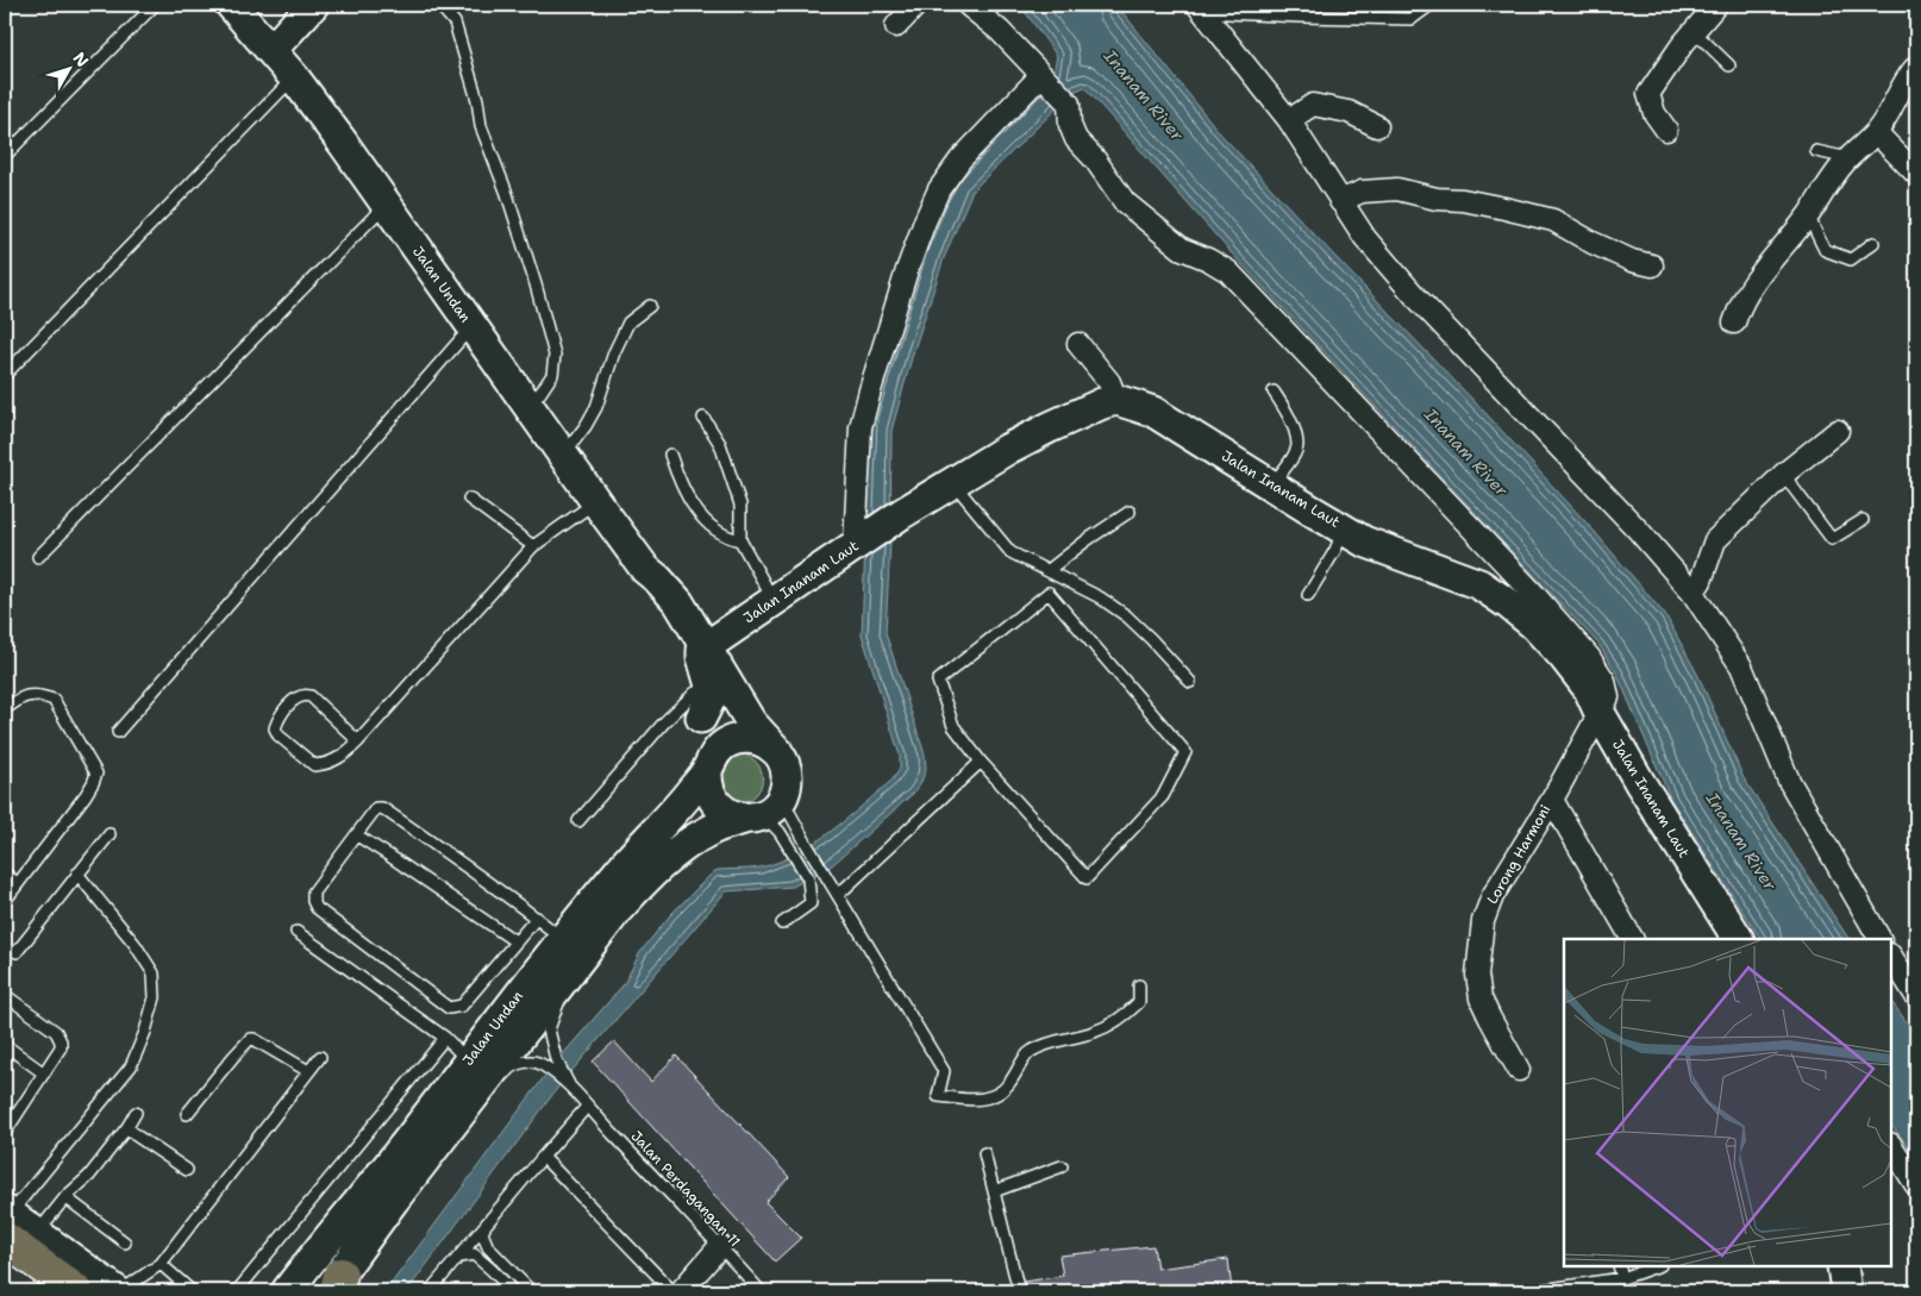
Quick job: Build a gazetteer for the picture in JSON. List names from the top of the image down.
{
  "streets": {
    "street": ["Jalan Undan", "Jalan Inanam Laut", "Lorong Harmoni"],
    "lane": ["Jalan Perdagangan 11"]
  },
  "crossings": [
    ["Jalan Undan", "Jalan Inanam Laut"],
    ["Jalan Undan", "Jalan Perdagangan 11"],
    ["Jalan Inanam Laut", "Lorong Harmoni"]
  ],
  "water": ["Inanam River"],
  "north": "top right"
}
